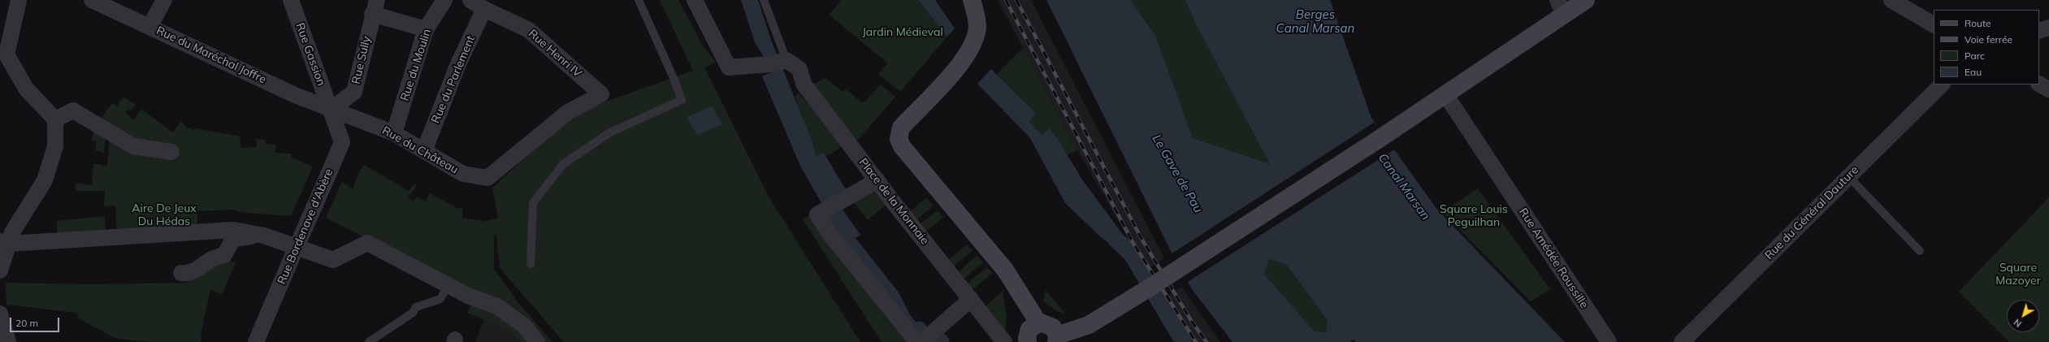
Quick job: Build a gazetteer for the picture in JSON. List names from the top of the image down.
{
  "streets": {
    "street": [
      "Rue Henri IV",
      "Rue Gassion",
      "Rue du Maréchal Joffre",
      "Rue Sully",
      "Rue du Moulin",
      "Rue du Parlement",
      "Rue du Château",
      "Place de la Monnaie",
      "Rue du Général Dauture",
      "Rue Bordenave d'Abère",
      "Rue Amédée Roussille"
    ]
  },
  "crossings": [
    ["Rue Henri IV", "Rue du Parlement"],
    ["Rue Henri IV", "Rue du Château"],
    ["Rue Gassion", "Rue du Maréchal Joffre"],
    ["Rue Gassion", "Rue Sully"],
    ["Rue Gassion", "Rue du Château"],
    ["Rue Gassion", "Rue Bordenave d'Abère"],
    ["Rue du Maréchal Joffre", "Rue Sully"],
    ["Rue du Maréchal Joffre", "Rue du Château"],
    ["Rue du Maréchal Joffre", "Rue Bordenave d'Abère"],
    ["Rue Sully", "Rue du Château"],
    ["Rue Sully", "Rue Bordenave d'Abère"],
    ["Rue du Moulin", "Rue du Château"],
    ["Rue du Parlement", "Rue du Château"],
    ["Rue du Château", "Rue Bordenave d'Abère"]
  ],
  "water": ["Berges Canal Marsan", "Le Gave de Pau", "Canal Marsan"],
  "parks": [
    "Jardin Médieval",
    "Aire De Jeux Du Hédas",
    "Square Louis Peguilhan",
    "Square Mazoyer"
  ],
  "legend": [
    "Route",
    "Voie ferrée",
    "Parc",
    "Eau"
  ],
  "scale_bar": "20 m",
  "north": "bottom left"
}
